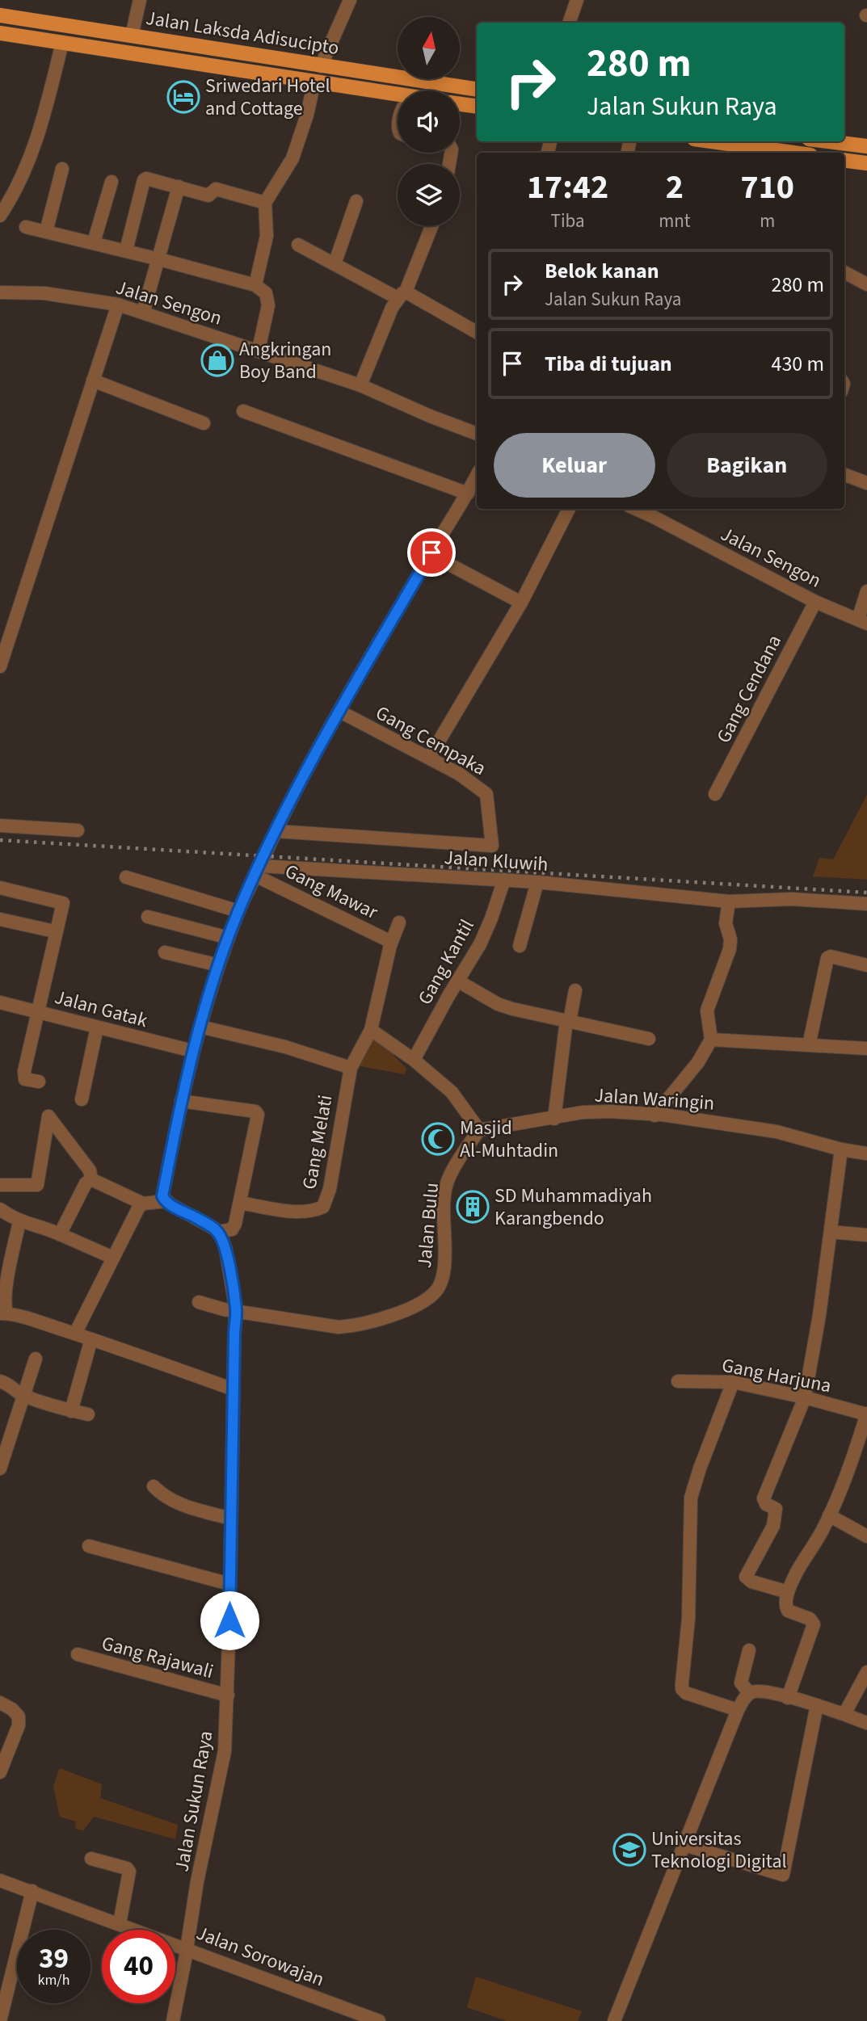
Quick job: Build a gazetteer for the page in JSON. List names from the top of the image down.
{
  "streets": {
    "main road": ["Jalan Laksda Adisucipto"],
    "street": [
      "Jalan Sengon",
      "Gang Cendana",
      "Gang Cempaka",
      "Jalan Kluwih",
      "Gang Mawar",
      "Gang Kantil",
      "Jalan Gatak",
      "Jalan Waringin",
      "Gang Melati",
      "Jalan Bulu",
      "Gang Harjuna",
      "Gang Rajawali",
      "Jalan Sukun Raya",
      "Jalan Sorowajan"
    ]
  },
  "crossings": [
    ["Jalan Sengon", "Gang Cendana"],
    ["Jalan Kluwih", "Gang Mawar"],
    ["Jalan Kluwih", "Gang Kantil"],
    ["Jalan Waringin", "Jalan Bulu"],
    ["Jalan Bulu", "Jalan Sukun Raya"],
    ["Gang Rajawali", "Jalan Sukun Raya"],
    ["Jalan Sukun Raya", "Jalan Sorowajan"]
  ],
  "places": {
    "hotel": ["Sriwedari Hotel and Cottage"],
    "shop": ["Angkringan Boy Band"],
    "mosque": ["Masjid Al-Muhtadin"],
    "building": ["SD Muhammadiyah Karangbendo"],
    "school or university": ["Universitas Teknologi Digital"]
  },
  "north": "top",
  "page": {
    "turn": ["280 m", "Jalan Sukun Raya"],
    "eta": [
      "17:42",
      "Tiba",
      "2",
      "mnt",
      "710",
      "m"
    ],
    "list": [
      {
        "name": "Belok kanan",
        "note": "Jalan Sukun Raya",
        "value": "280 m"
      },
      {
        "name": "Tiba di tujuan",
        "value": "430 m"
      }
    ],
    "buttons": ["Keluar", "Bagikan"],
    "speed": "39 km/h",
    "limit": "40"
  }
}
